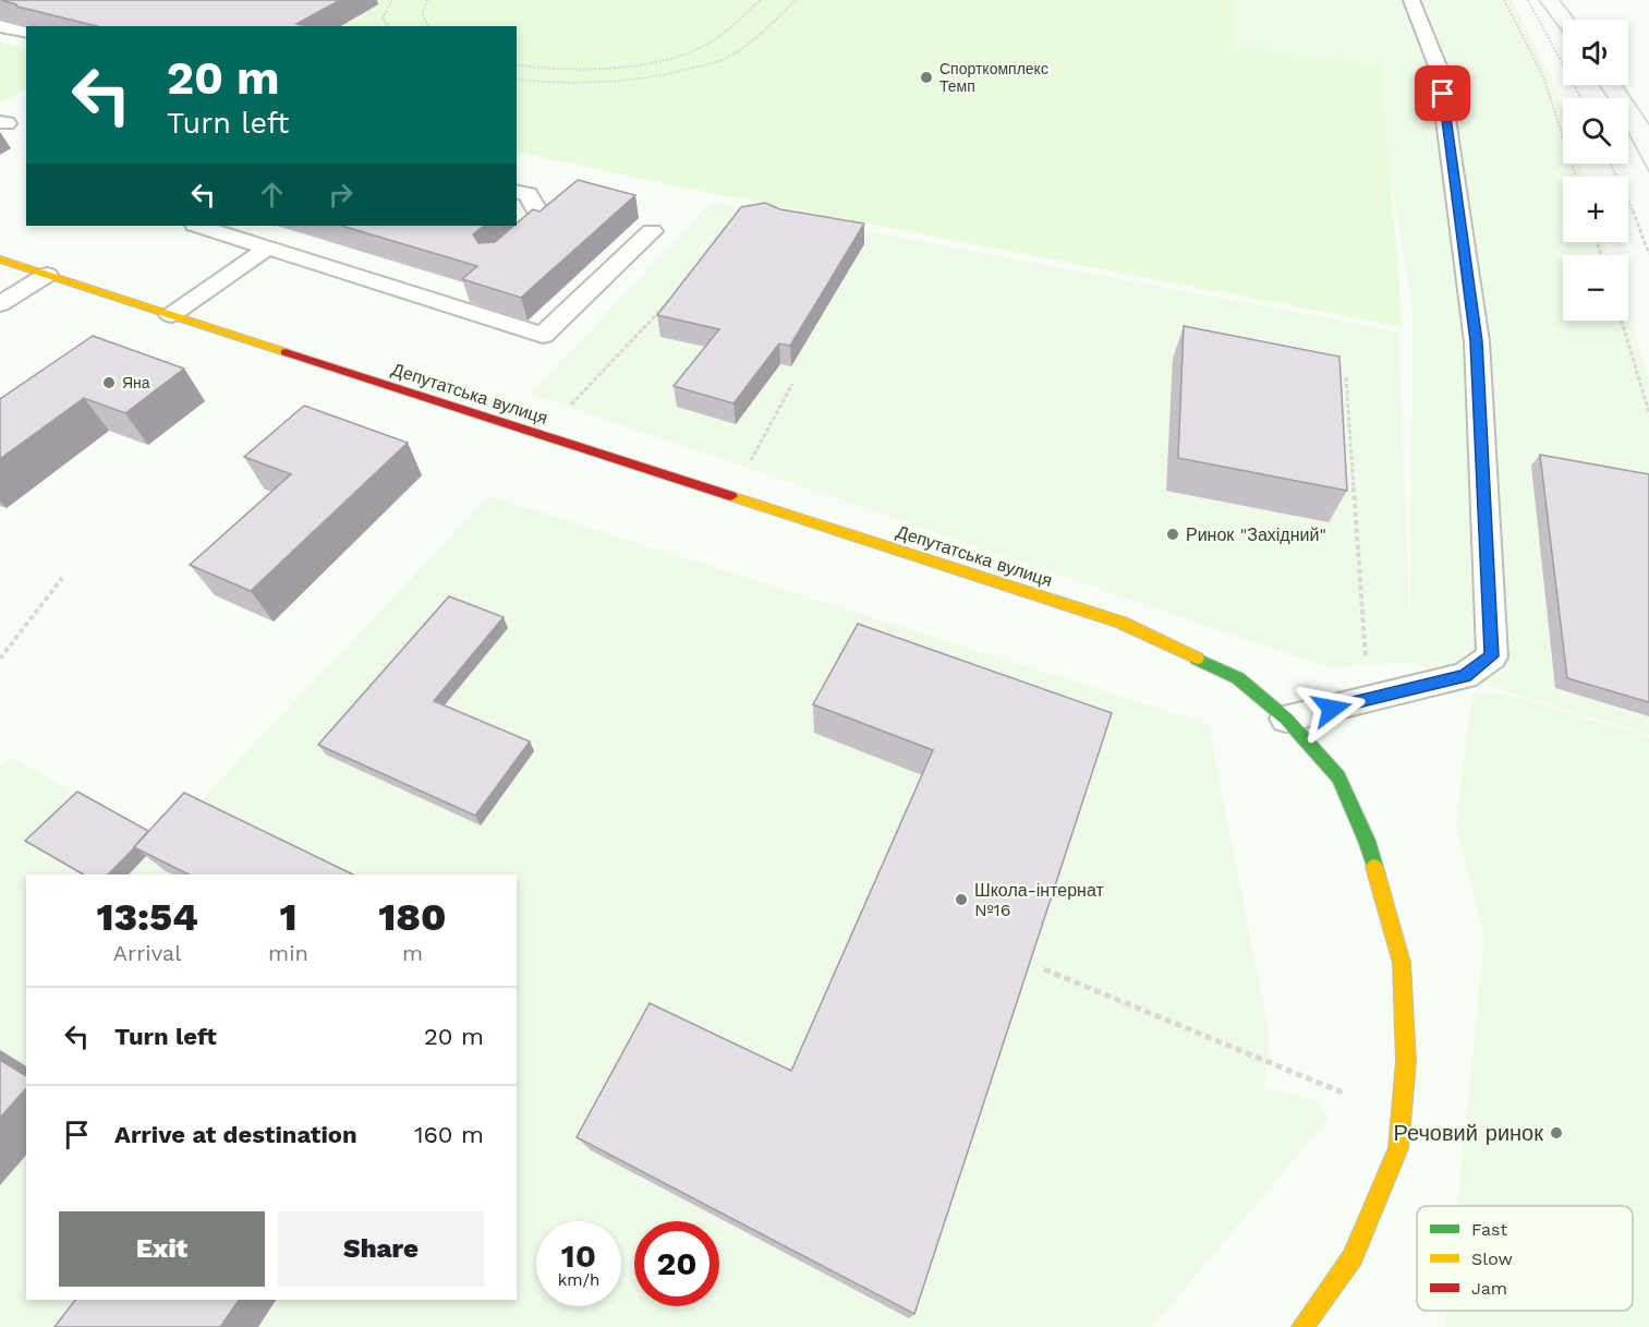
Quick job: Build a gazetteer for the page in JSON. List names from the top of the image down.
{
  "streets": {
    "main road": ["Депутатська вулиця"]
  },
  "places": [
    "Спорткомплекс Темп",
    "Яна",
    "Ринок \"Західний\"",
    "Школа-інтернат №16",
    "Речовий ринок"
  ],
  "legend": ["Fast", "Slow", "Jam"],
  "page": {
    "map_buttons": ["+", "−"],
    "turn": ["20 m", "Turn left"],
    "eta": [
      "13:54",
      "Arrival",
      "1",
      "min",
      "180",
      "m"
    ],
    "list": [
      {
        "name": "Turn left",
        "value": "20 m"
      },
      {
        "name": "Arrive at destination",
        "value": "160 m"
      }
    ],
    "buttons": ["Exit", "Share"],
    "speed": "10 km/h",
    "limit": "20"
  }
}
